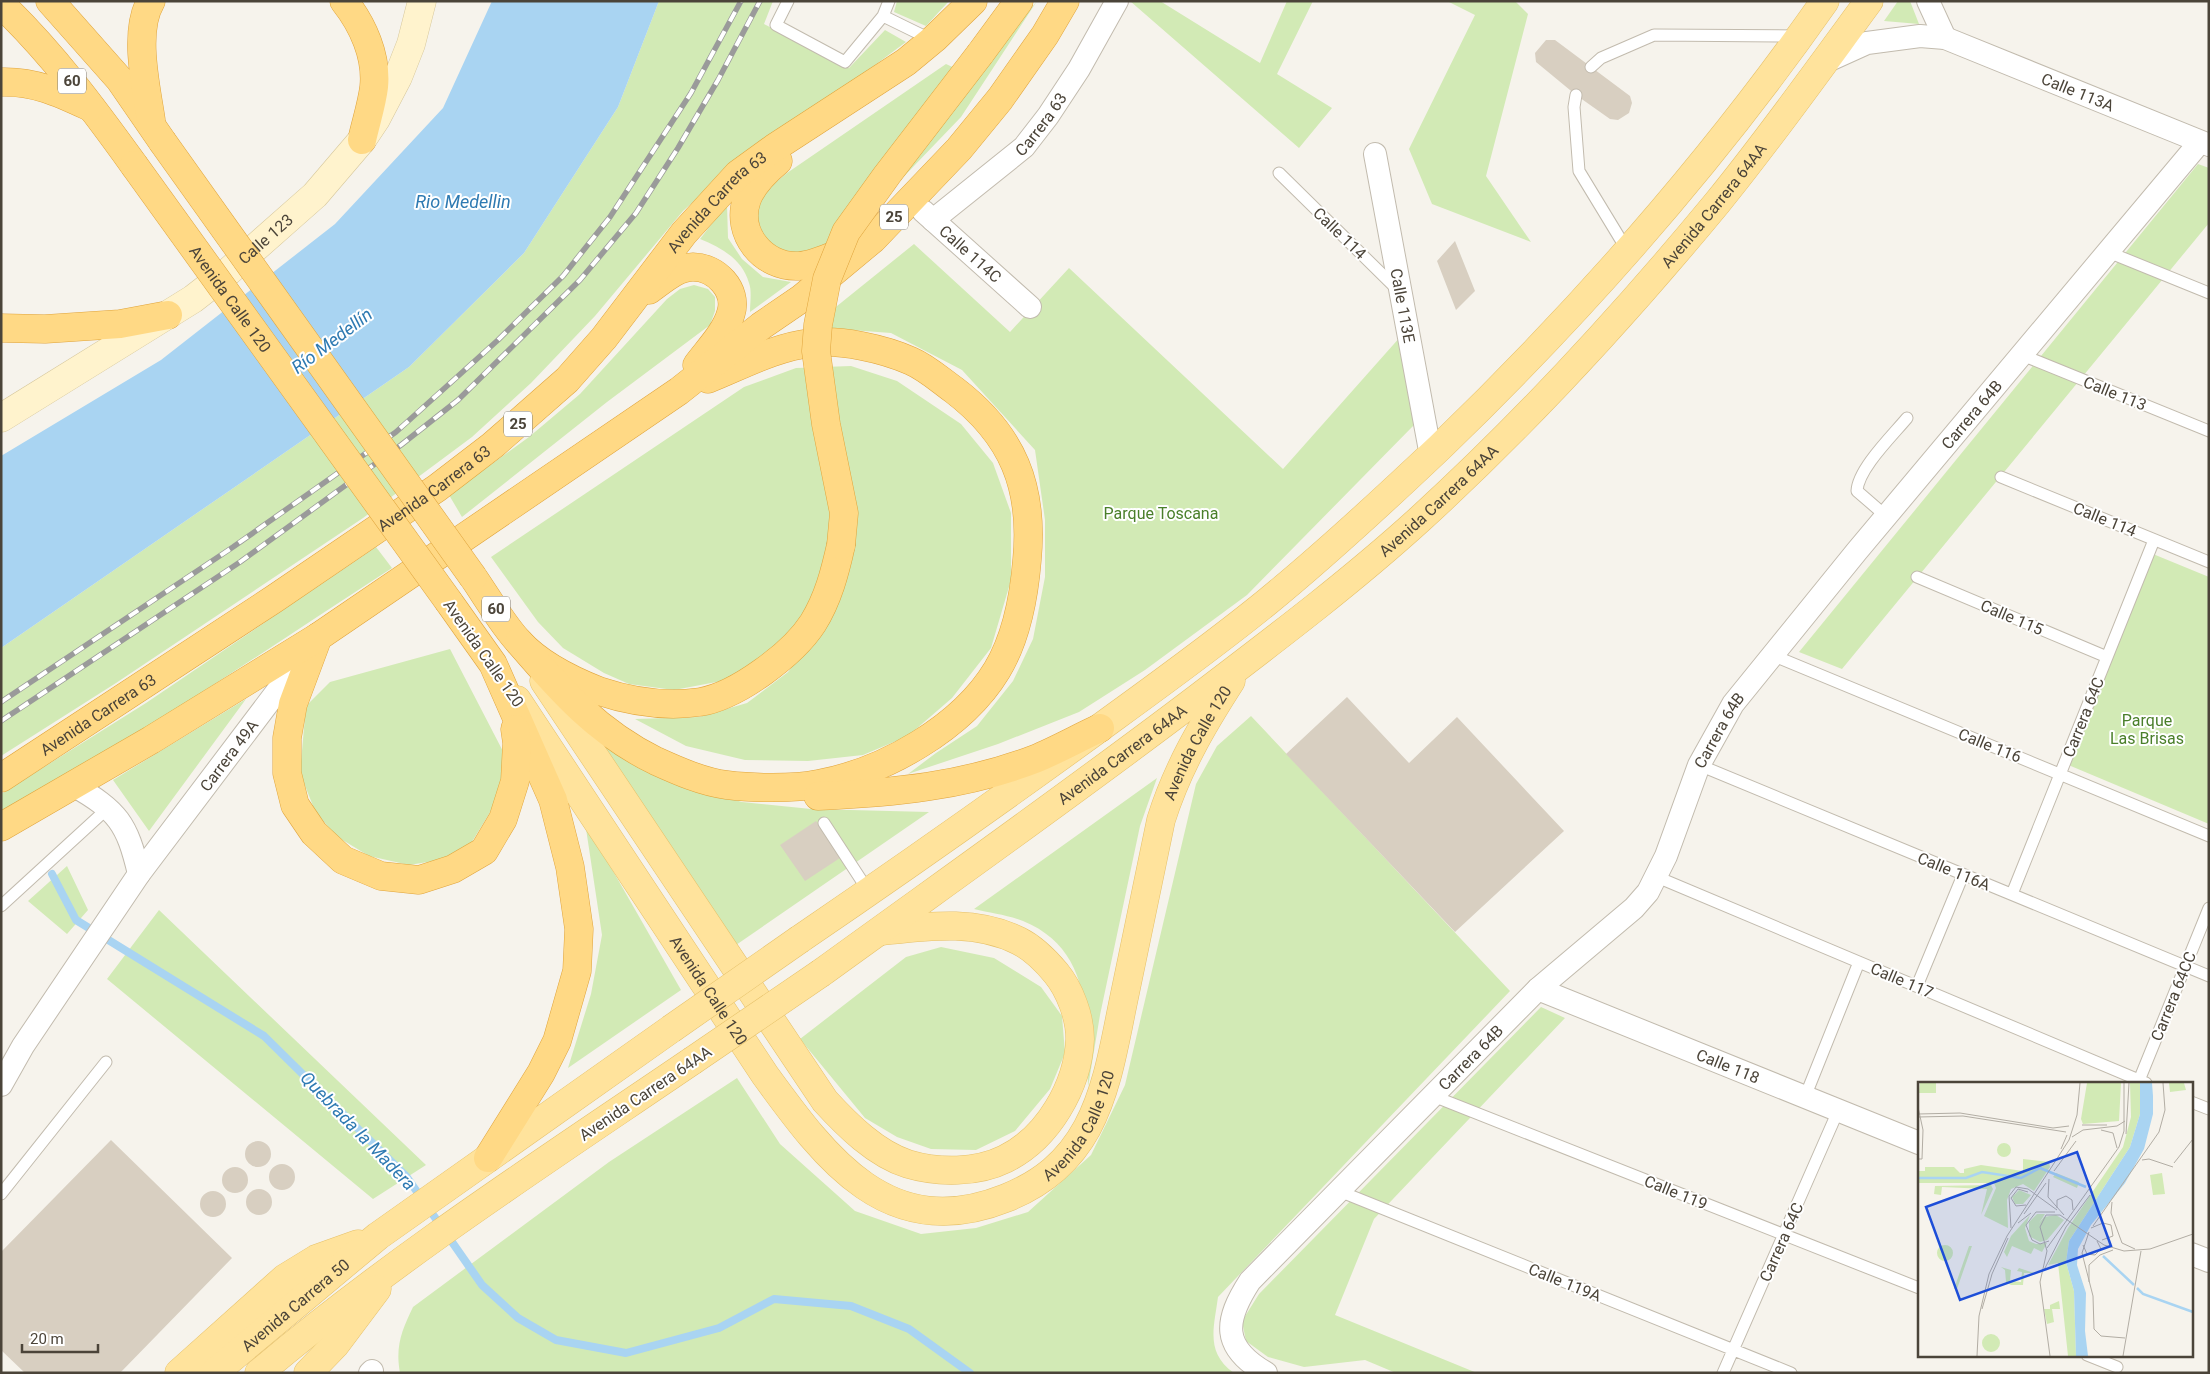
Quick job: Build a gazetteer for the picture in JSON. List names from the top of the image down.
{
  "streets": {
    "highway": [
      "60",
      "Avenida Carrera 63",
      "25",
      "Avenida Calle 120"
    ],
    "main road": ["Avenida Carrera 64AA", "Calle 123", "Avenida Carrera 50"],
    "street": [
      "Calle 113A",
      "Carrera 63",
      "Calle 114C",
      "Calle 113E",
      "Carrera 64B",
      "Carrera 49A",
      "Calle 118"
    ],
    "lane": [
      "Calle 114",
      "Calle 113",
      "Calle 115",
      "Carrera 64C",
      "Calle 116",
      "Calle 116A",
      "Calle 117",
      "Carrera 64CC",
      "Calle 119",
      "Calle 119A"
    ]
  },
  "crossings": [
    ["60", "Avenida Calle 120"],
    ["Calle 113A", "Avenida Carrera 64AA"],
    ["Calle 113A", "Carrera 64B"],
    ["Carrera 63", "Calle 114C"],
    ["Avenida Carrera 64AA", "Avenida Calle 120"],
    ["Avenida Carrera 64AA", "Avenida Carrera 50"],
    ["25", "Calle 114C"],
    ["25", "Carrera 49A"],
    ["Calle 114", "Calle 113E"],
    ["Calle 114", "Carrera 64C"],
    ["Calle 113", "Carrera 64B"],
    ["Carrera 64B", "Calle 116"],
    ["Carrera 64B", "Calle 116A"],
    ["Carrera 64B", "Calle 117"],
    ["Carrera 64B", "Calle 118"],
    ["Carrera 64B", "Calle 119"],
    ["Carrera 64B", "Calle 119A"],
    ["Calle 115", "Carrera 64C"],
    ["Carrera 64C", "Calle 116"],
    ["Carrera 64C", "Calle 116A"],
    ["Carrera 64C", "Calle 118"],
    ["Carrera 64C", "Calle 119"],
    ["Carrera 64C", "Calle 119A"],
    ["Calle 116A", "Carrera 64CC"],
    ["Calle 117", "Carrera 64CC"]
  ],
  "water": ["Rio Medellin", "Río Medellín", "Quebrada la Madera"],
  "parks": ["Parque Toscana", "Parque Las Brisas"],
  "scale_bar": "20 m"
}
